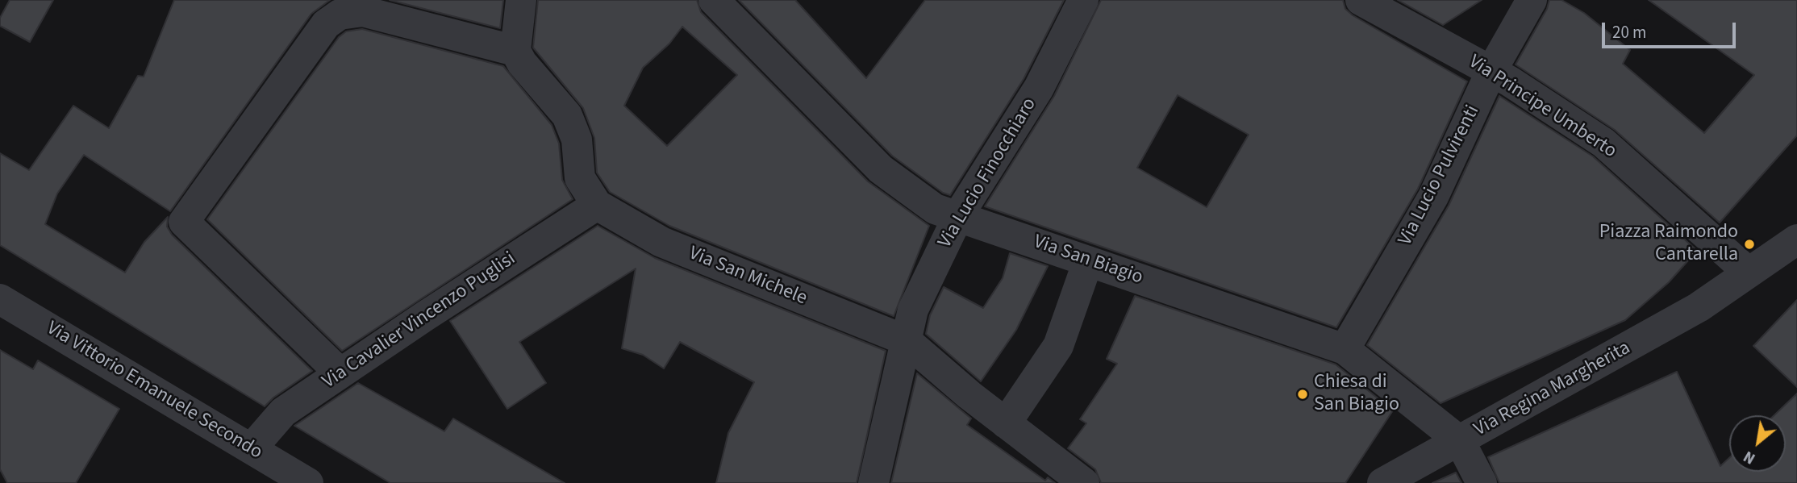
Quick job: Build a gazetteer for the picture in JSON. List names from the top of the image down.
{
  "streets": {
    "street": [
      "Via Principe Umberto",
      "Via Lucio Finocchiaro",
      "Via Lucio Pulvirenti",
      "Via San Biagio",
      "Via San Michele",
      "Via Cavalier Vincenzo Puglisi",
      "Via Regina Margherita",
      "Via Vittorio Emanuele Secondo"
    ]
  },
  "crossings": [
    ["Via Principe Umberto", "Via Lucio Pulvirenti"],
    ["Via Principe Umberto", "Via Regina Margherita"],
    ["Via Lucio Finocchiaro", "Via San Biagio"],
    ["Via Lucio Finocchiaro", "Via San Michele"],
    ["Via Lucio Pulvirenti", "Via San Biagio"],
    ["Via San Biagio", "Via Regina Margherita"],
    ["Via San Michele", "Via Cavalier Vincenzo Puglisi"],
    ["Via Cavalier Vincenzo Puglisi", "Via Vittorio Emanuele Secondo"]
  ],
  "places": ["Piazza Raimondo Cantarella", "Chiesa di San Biagio"],
  "scale_bar": "20 m",
  "north": "bottom left"
}
